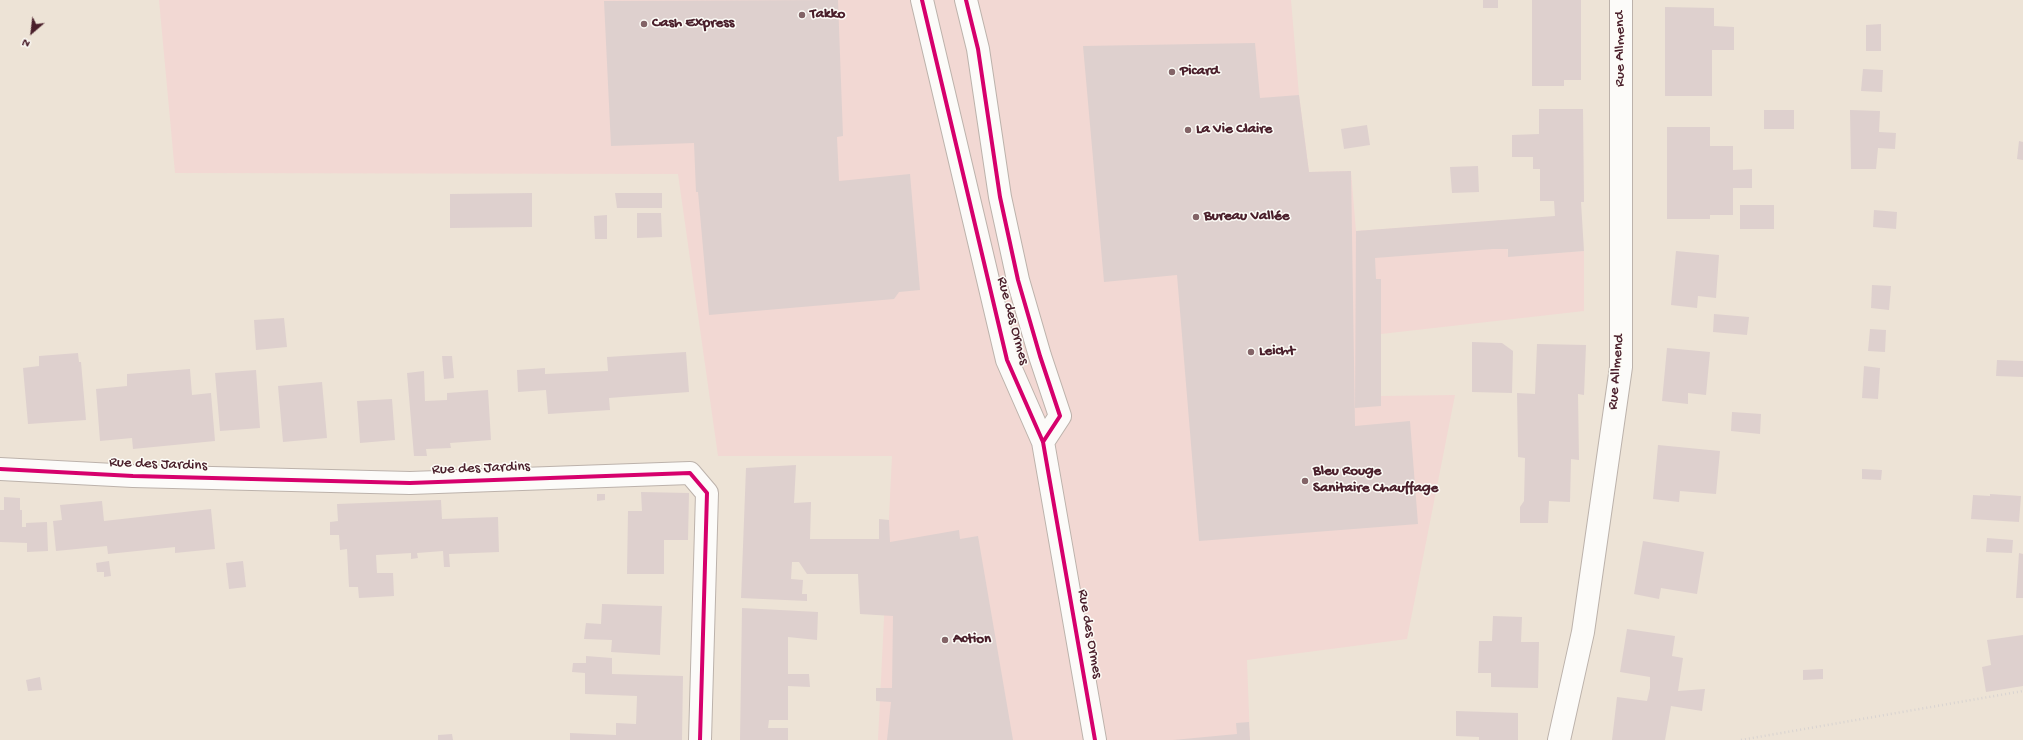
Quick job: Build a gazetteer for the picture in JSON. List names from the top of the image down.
{
  "streets": {
    "street": ["Rue Allmend", "Rue des Ormes", "Rue des Jardins"]
  },
  "places": [
    "Takko",
    "Cash Express",
    "Picard",
    "La Vie Claire",
    "Bureau Vallée",
    "Leicht",
    "Bleu Rouge Sanitaire Chauffage",
    "Action"
  ],
  "north": "bottom left"
}
